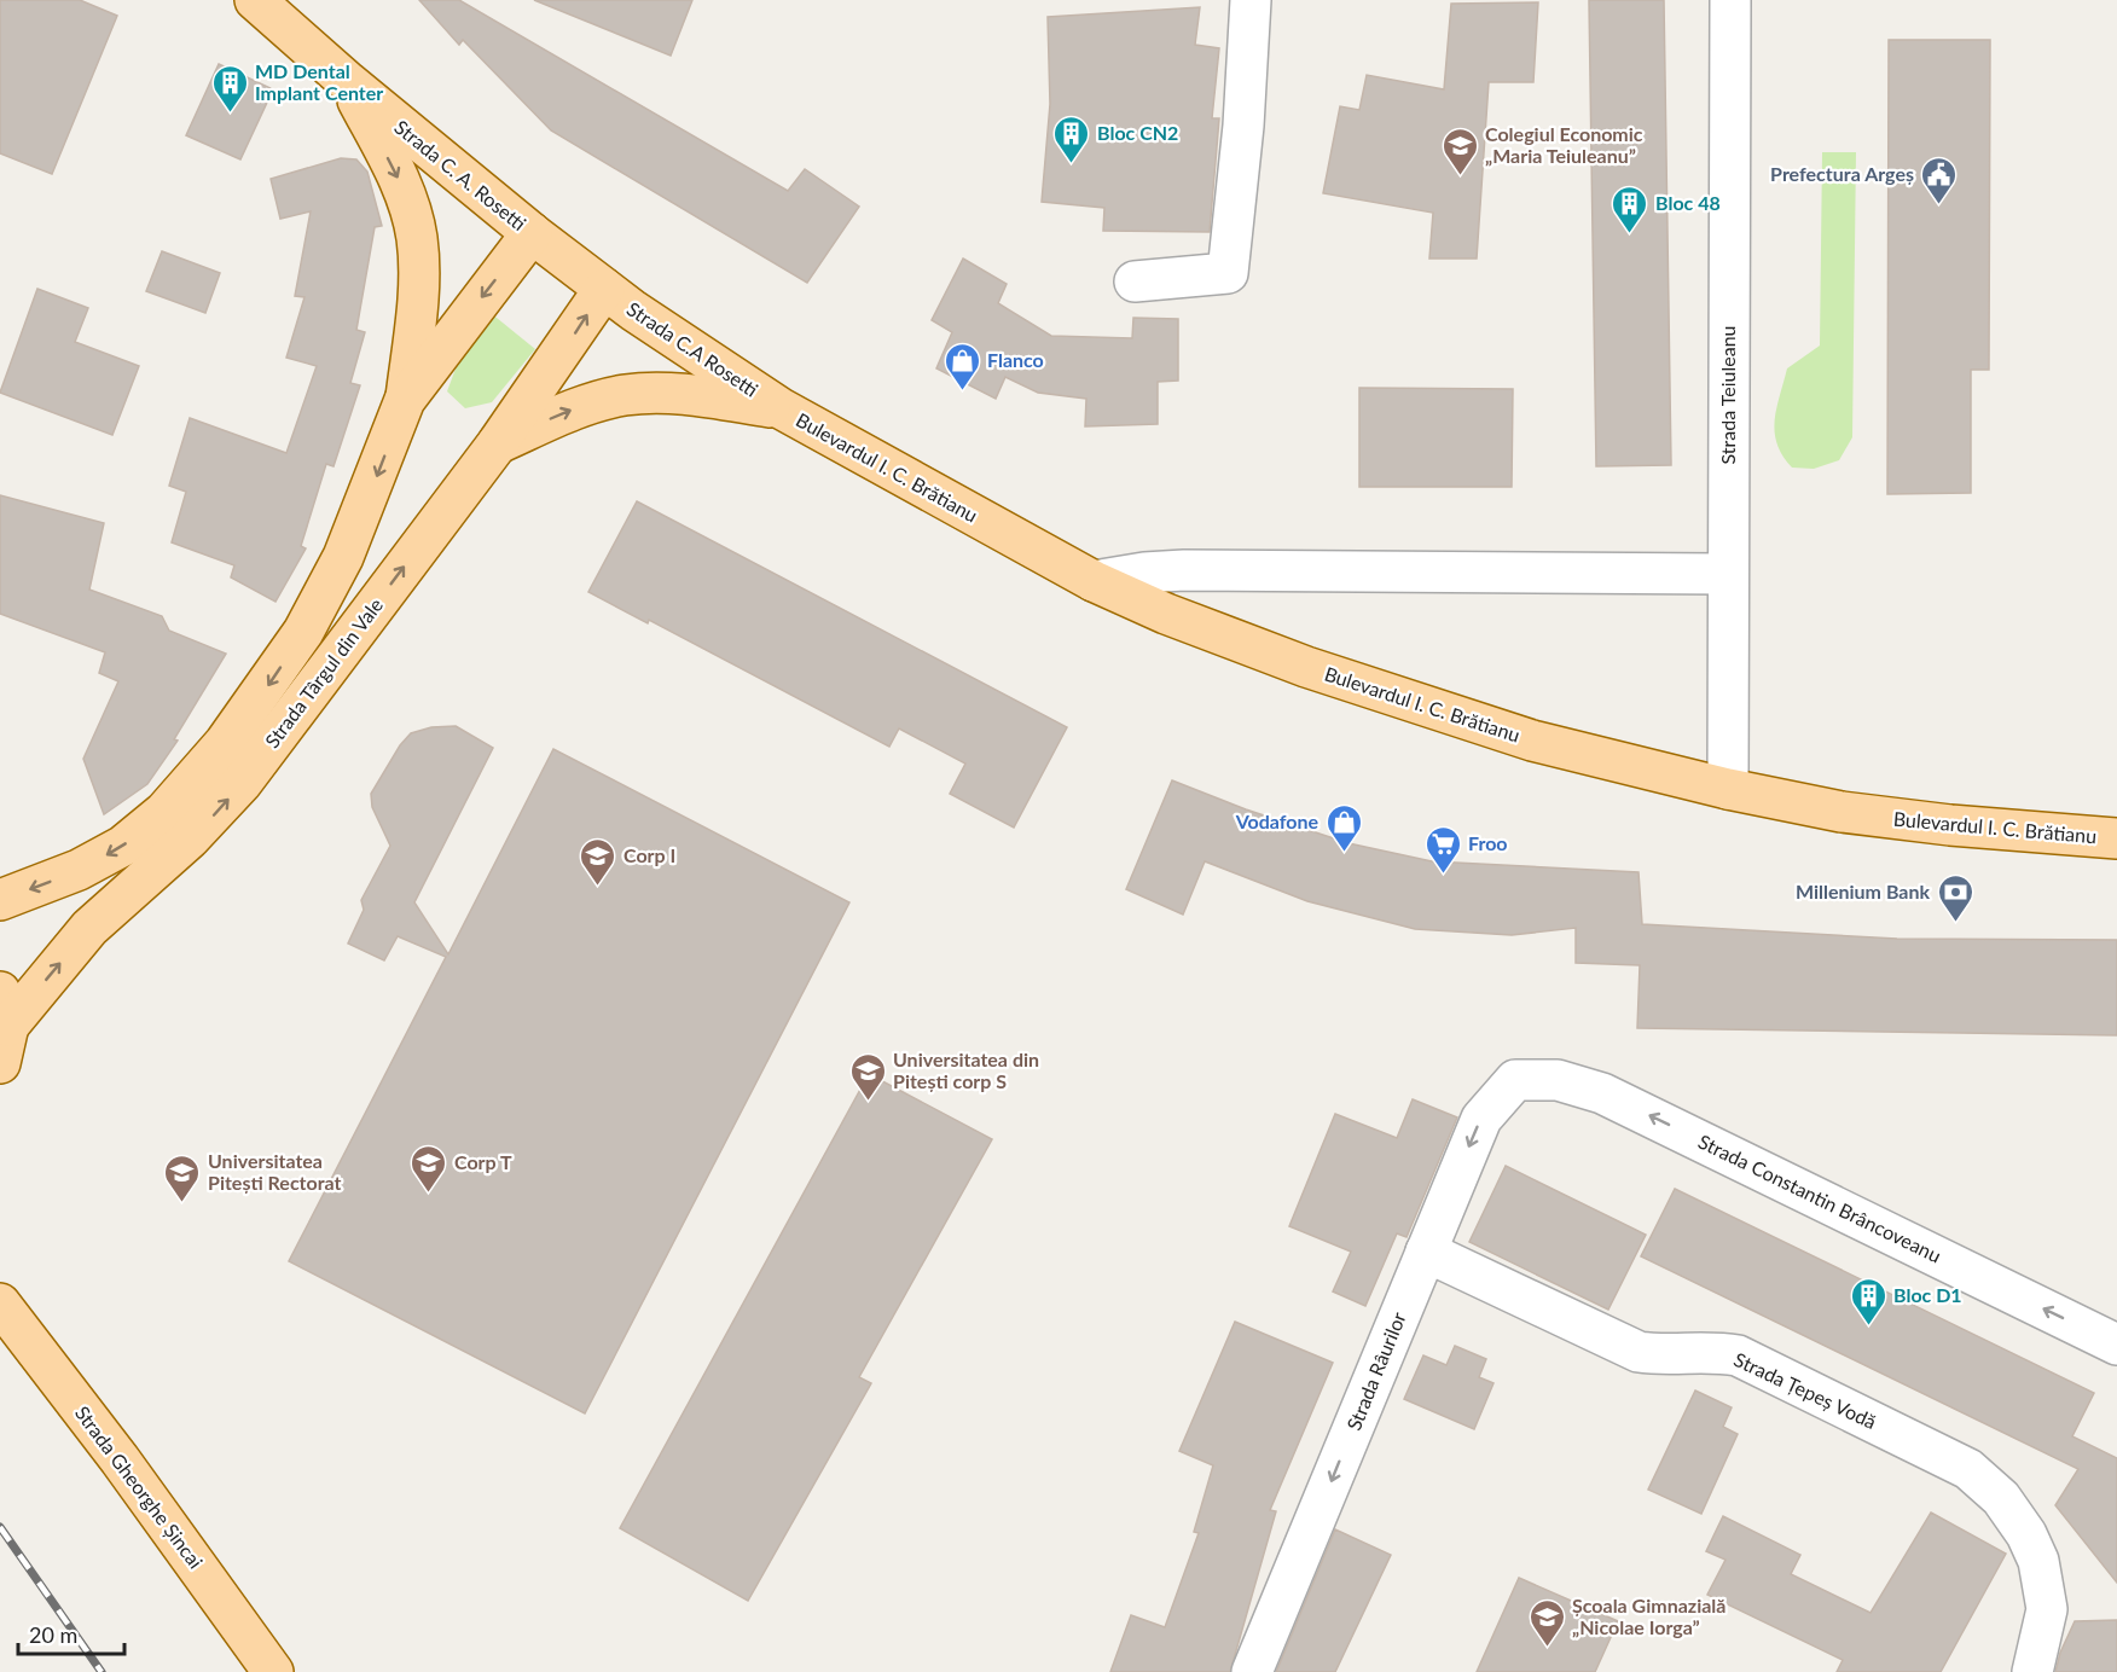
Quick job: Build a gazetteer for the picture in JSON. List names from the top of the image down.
{
  "streets": {
    "main road": [
      "Strada C. A. Rosetti",
      "Strada C.A Rosetti",
      "Bulevardul I. C. Brătianu",
      "Strada Târgul din Vale",
      "Strada Gheorghe Șincai"
    ],
    "street": [
      "Strada Teiuleanu",
      "Strada Constantin Brâncoveanu",
      "Strada Râurilor",
      "Strada Țepeș Vodă"
    ]
  },
  "crossings": [
    ["Strada C. A. Rosetti", "Strada C.A Rosetti"],
    ["Strada C. A. Rosetti", "Strada Târgul din Vale"],
    ["Strada C.A Rosetti", "Bulevardul I. C. Brătianu"],
    ["Strada C.A Rosetti", "Strada Târgul din Vale"],
    ["Strada Teiuleanu", "Bulevardul I. C. Brătianu"],
    ["Strada Constantin Brâncoveanu", "Strada Râurilor"],
    ["Strada Râurilor", "Strada Țepeș Vodă"]
  ],
  "one_way": ["Strada Constantin Brâncoveanu", "Strada Râurilor"],
  "places": {
    "building": [
      "MD Dental Implant Center",
      "Bloc CN2",
      "Bloc 48",
      "Bloc D1"
    ],
    "school or university": [
      "Colegiul Economic „Maria Teiuleanu”",
      "Corp I",
      "Universitatea din Pitești corp S",
      "Corp T",
      "Universitatea Pitești Rectorat",
      "Școala Gimnazială „Nicolae Iorga”"
    ],
    "public building": ["Prefectura Argeș"],
    "shop": ["Flanco", "Vodafone"],
    "supermarket": ["Froo"],
    "bank": ["Millenium Bank"]
  },
  "scale_bar": "20 m"
}
